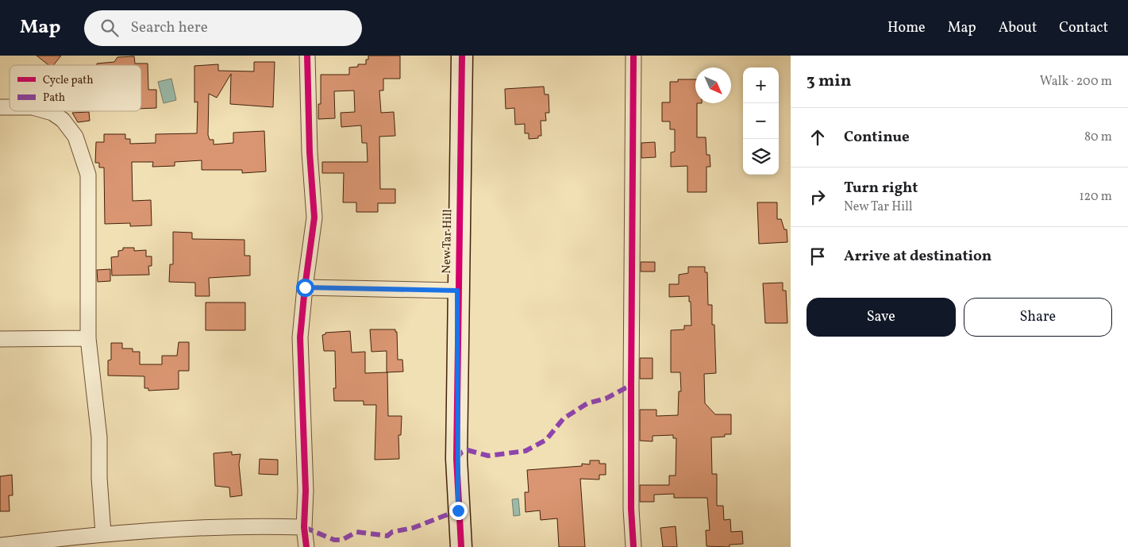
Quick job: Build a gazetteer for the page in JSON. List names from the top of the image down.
{
  "streets": {
    "street": ["New Tar Hill"]
  },
  "legend": ["Cycle path", "Path"],
  "north": "bottom right",
  "page": {
    "header": "Map",
    "search": "Search here",
    "nav": [
      "Home",
      "Map",
      "About",
      "Contact"
    ],
    "heading": ["3 min", "Walk · 200 m"],
    "map_buttons": ["+", "−"],
    "list": [
      ["Continue", "80 m"],
      ["Turn right", "New Tar Hill", "120 m"],
      "Arrive at destination"
    ],
    "buttons": ["Save", "Share"]
  }
}
